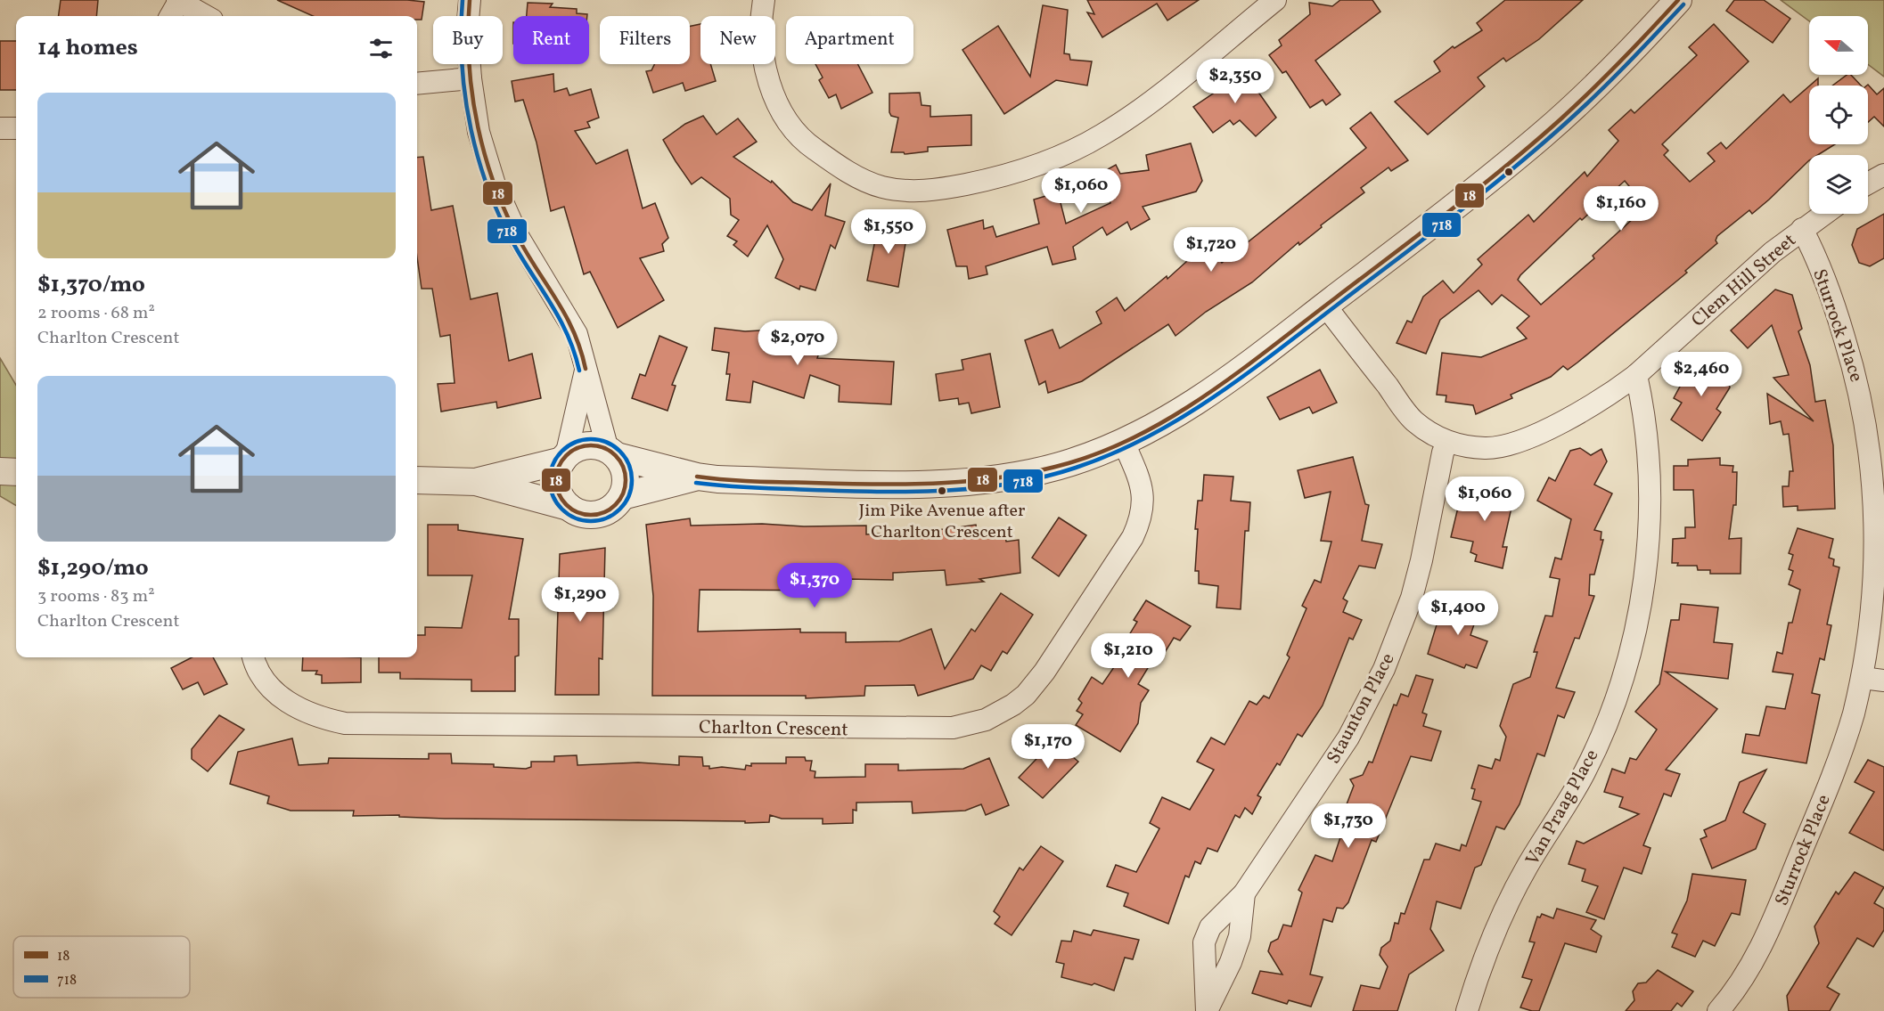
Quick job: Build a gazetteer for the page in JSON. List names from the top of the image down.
{
  "streets": {
    "street": [
      "Clem Hill Street",
      "Sturrock Place",
      "Staunton Place",
      "Charlton Crescent",
      "Van Praag Place"
    ]
  },
  "crossings": [
    ["Clem Hill Street", "Sturrock Place"],
    ["Clem Hill Street", "Staunton Place"],
    ["Clem Hill Street", "Van Praag Place"]
  ],
  "places": ["Jim Pike Avenue after Charlton Crescent"],
  "lines": ["transit line 18", "transit line 718"],
  "legend": ["18", "718"],
  "north": "left",
  "page": {
    "chip": [
      "Buy",
      "Rent",
      "Filters",
      "New",
      "Apartment"
    ],
    "heading": "14 homes",
    "price": [
      "$2,350",
      "$1,060",
      "$1,160",
      "$1,550",
      "$1,720",
      "$2,070",
      "$2,460",
      "$1,060",
      "$1,370",
      "$1,290",
      "$1,400",
      "$1,210",
      "$1,170",
      "$1,730"
    ],
    "list": [
      {
        "name": "$1,370/mo",
        "note": "2 rooms · 68 m² · Charlton Crescent"
      },
      {
        "name": "$1,290/mo",
        "note": "3 rooms · 83 m² · Charlton Crescent"
      }
    ]
  }
}
